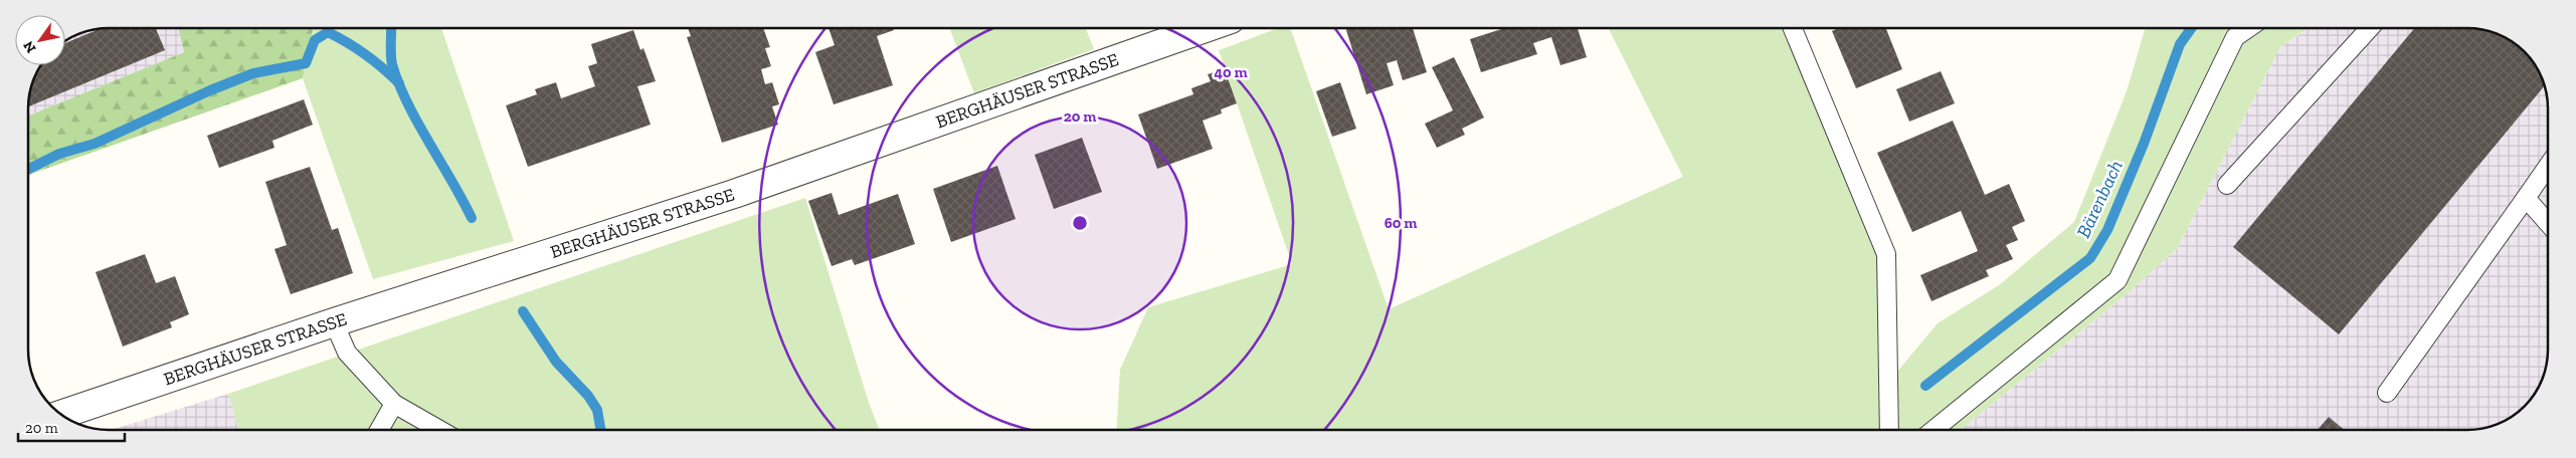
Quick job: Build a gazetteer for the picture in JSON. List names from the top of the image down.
{
  "streets": {
    "street": ["BERGHÄUSER STRASSE"]
  },
  "water": ["Bärenbach"],
  "scale_bar": "20 m",
  "north": "bottom left",
  "rings": ["40 m", "20 m", "60 m"]
}
